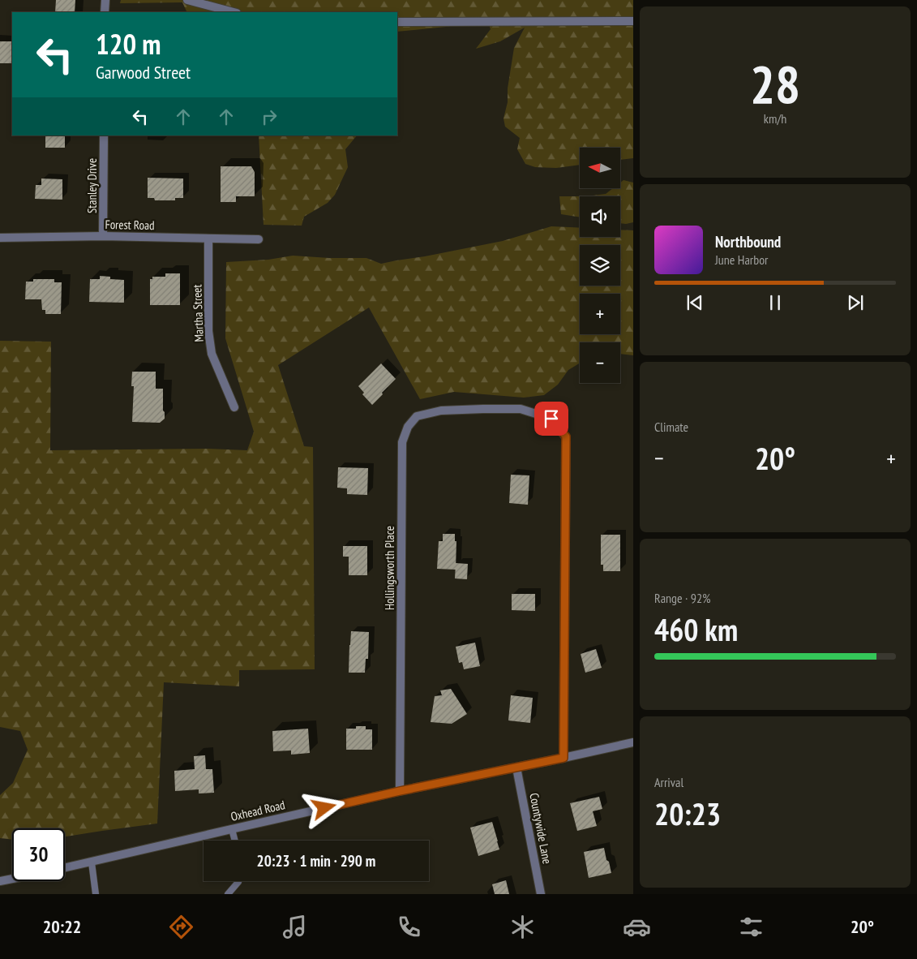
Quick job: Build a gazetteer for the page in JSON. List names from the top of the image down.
{
  "streets": {
    "street": [
      "Stanley Drive",
      "Forest Road",
      "Martha Street",
      "Hollingsworth Place",
      "Oxhead Road",
      "Countywide Lane"
    ]
  },
  "crossings": [
    ["Stanley Drive", "Forest Road"],
    ["Forest Road", "Martha Street"],
    ["Hollingsworth Place", "Oxhead Road"],
    ["Oxhead Road", "Countywide Lane"]
  ],
  "north": "left",
  "page": {
    "tile": [
      ["28", "km/h"],
      "Climate",
      ["Range · 92%", "460 km"],
      ["Arrival", "20:23"]
    ],
    "turn": ["120 m", "Garwood Street"],
    "map_buttons": ["+", "−"],
    "song": ["Northbound", "June Harbor"],
    "heat": ["−", "20°", "+"],
    "limit": "30",
    "trip": "20:23 · 1 min · 290 m",
    "tabs": ["20:22", "20°"]
  }
}
